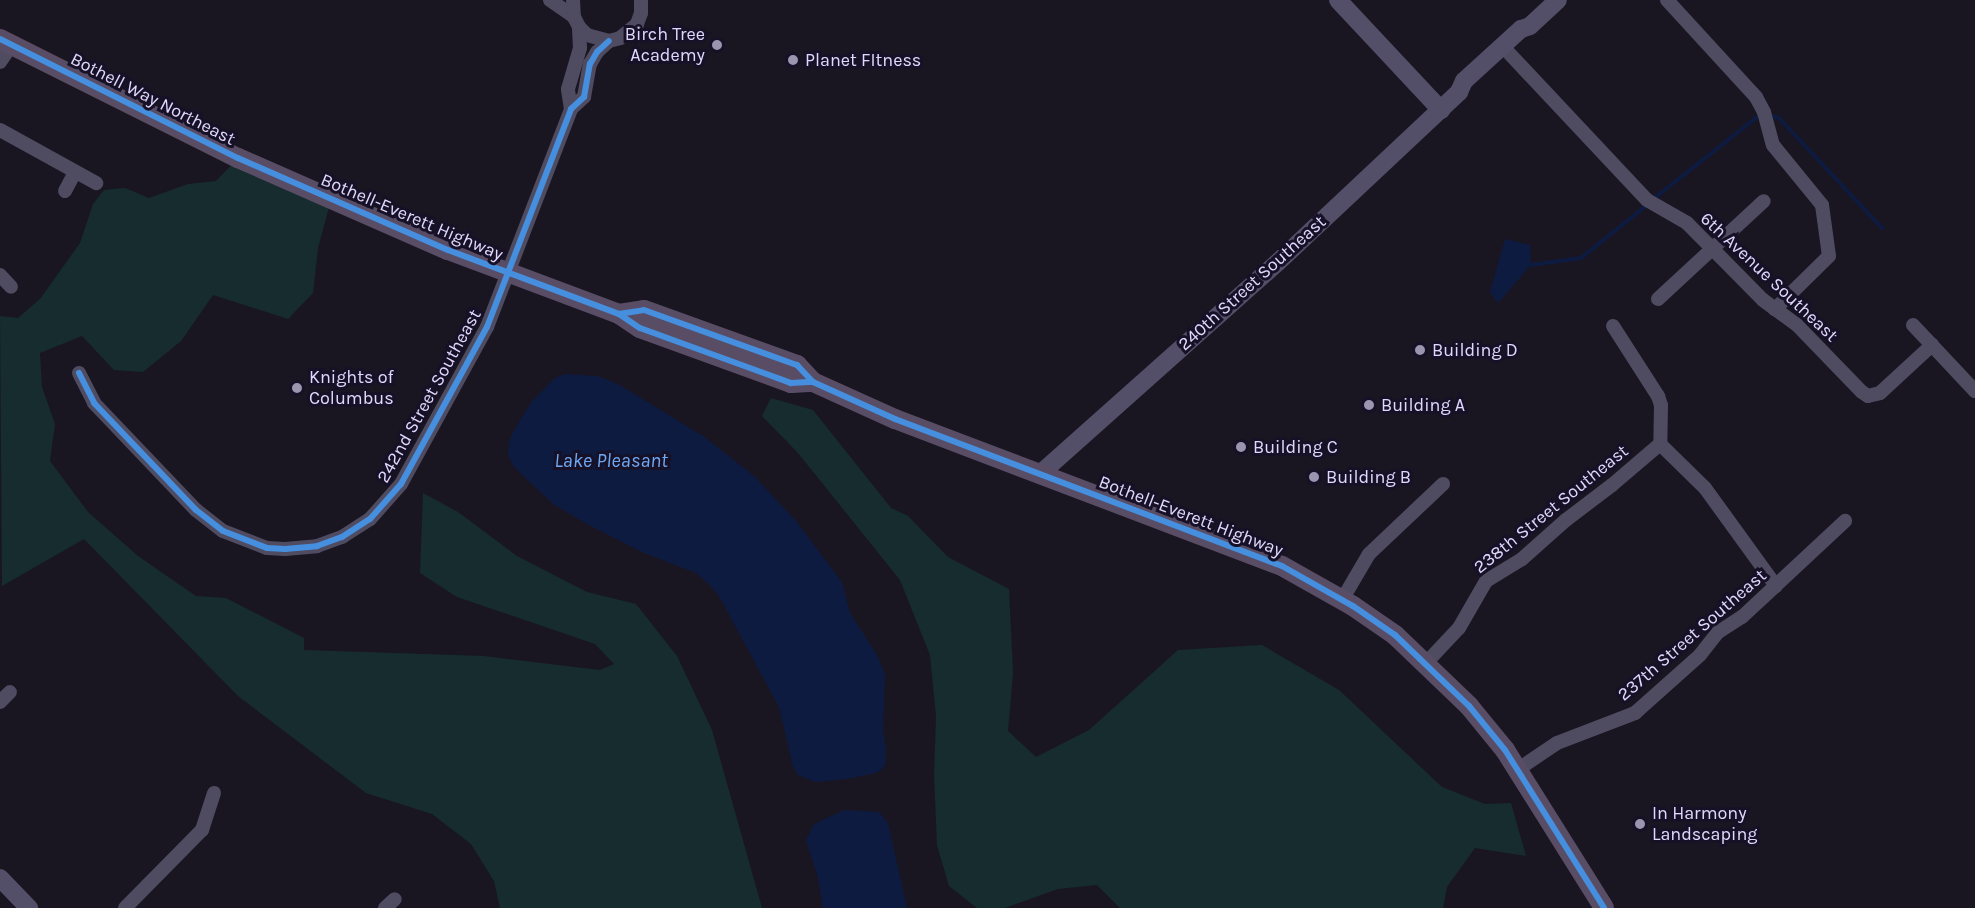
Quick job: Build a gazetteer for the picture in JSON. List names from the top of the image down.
{
  "streets": {
    "main road": ["Bothell Way Northeast", "Bothell-Everett Highway"],
    "street": [
      "6th Avenue Southeast",
      "240th Street Southeast",
      "242nd Street Southeast",
      "238th Street Southeast",
      "237th Street Southeast"
    ]
  },
  "crossings": [
    ["Bothell Way Northeast", "Bothell-Everett Highway"],
    ["Bothell-Everett Highway", "240th Street Southeast"],
    ["Bothell-Everett Highway", "242nd Street Southeast"],
    ["Bothell-Everett Highway", "238th Street Southeast"],
    ["Bothell-Everett Highway", "237th Street Southeast"],
    ["6th Avenue Southeast", "240th Street Southeast"]
  ],
  "water": ["Lake Pleasant"],
  "places": [
    "Birch Tree Academy",
    "Planet FItness",
    "Building D",
    "Knights of Columbus",
    "Building A",
    "Building C",
    "Building B",
    "In Harmony Landscaping"
  ]
}
